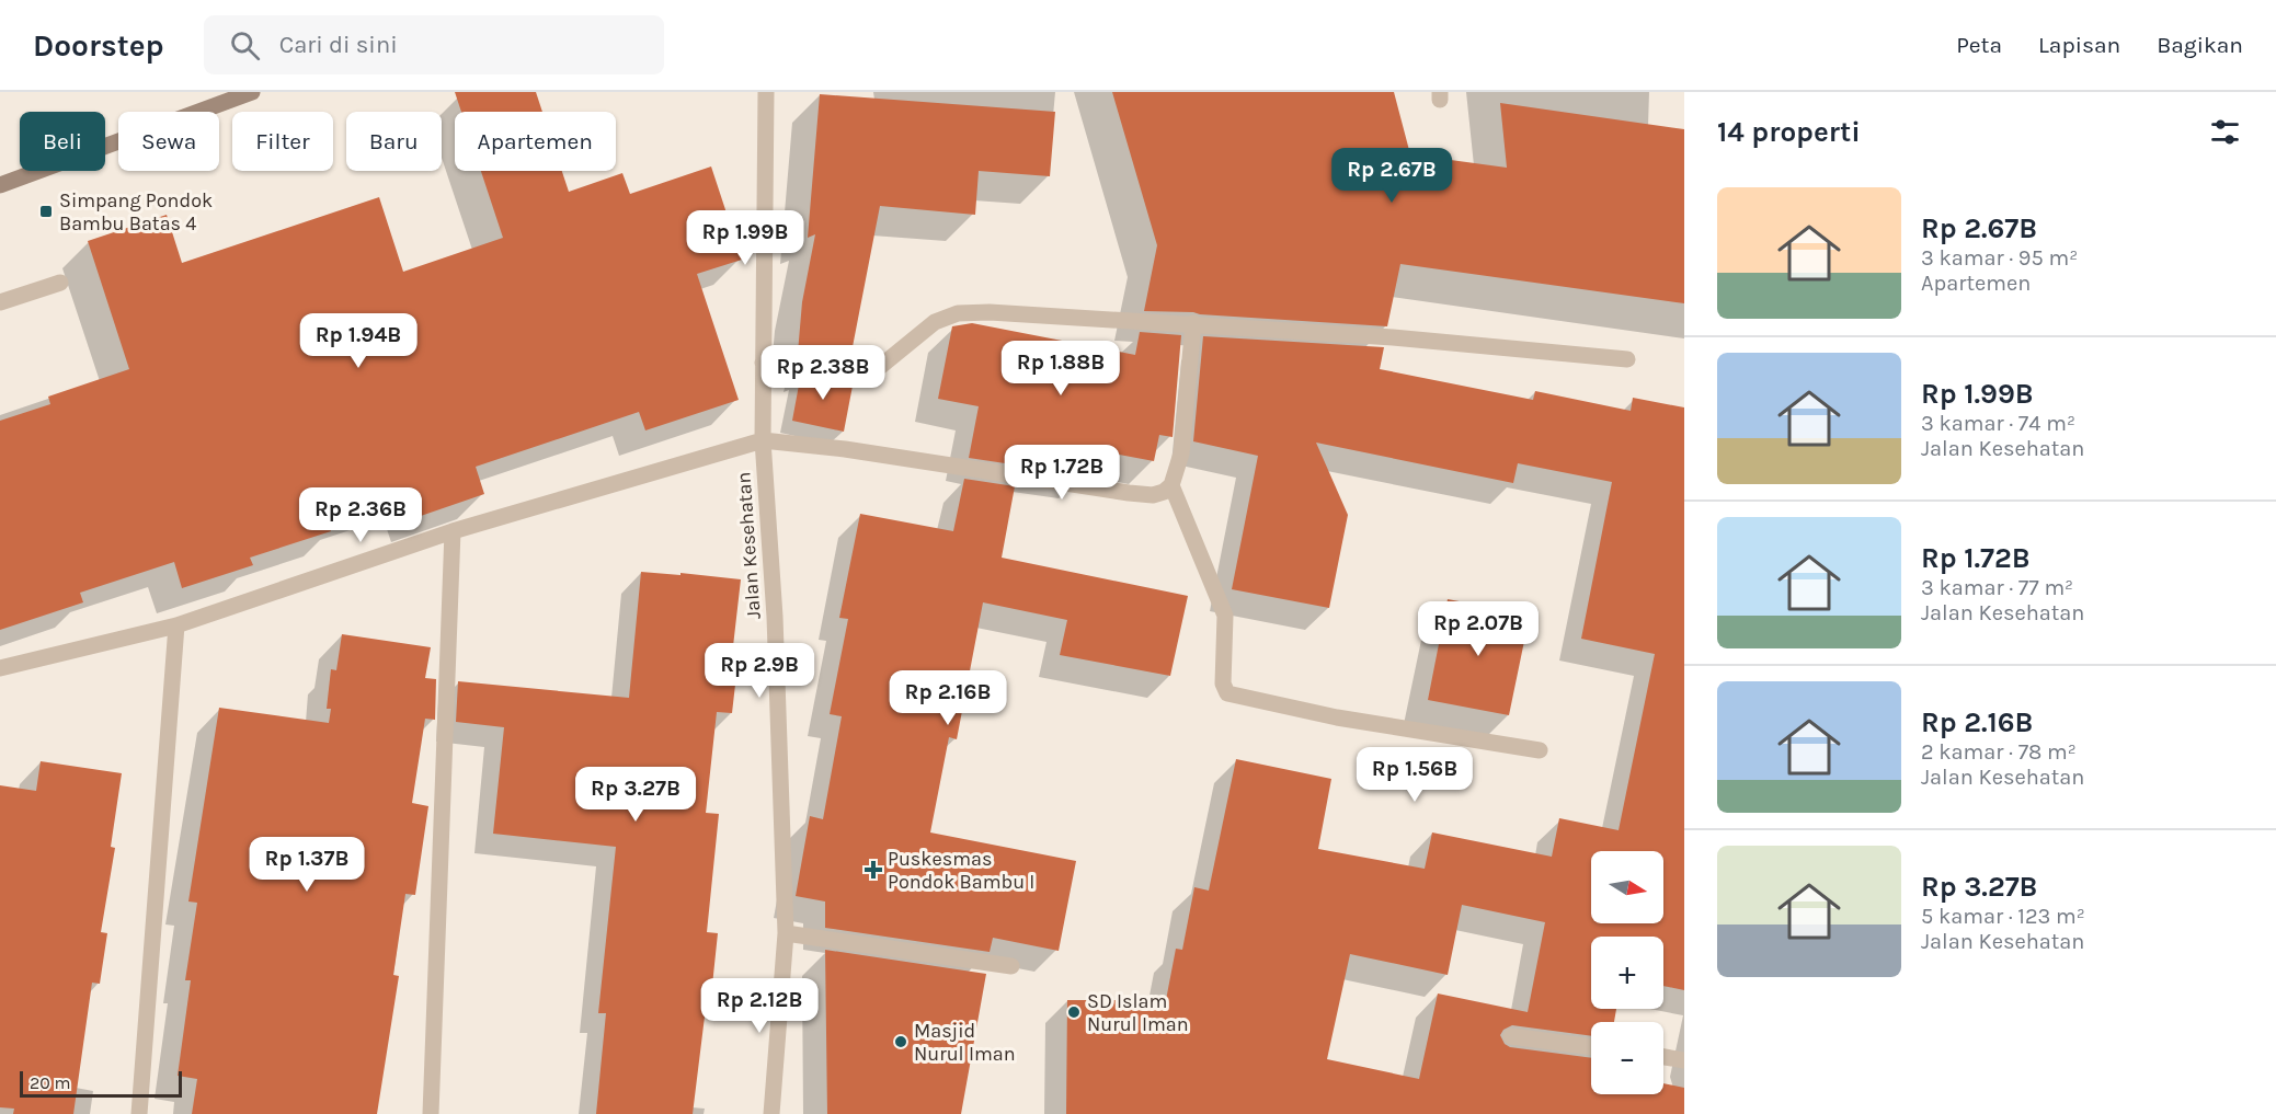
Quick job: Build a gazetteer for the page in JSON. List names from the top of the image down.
{
  "streets": {
    "street": ["Jalan Kesehatan"]
  },
  "places": {
    "transit": ["Simpang Pondok Bambu Batas 4"],
    "health": ["Puskesmas Pondok Bambu I"],
    "other": ["SD Islam Nurul Iman", "Masjid Nurul Iman"]
  },
  "scale_bar": "20 m",
  "north": "right",
  "page": {
    "header": "Doorstep",
    "search": "Cari di sini",
    "nav": ["Peta", "Lapisan", "Bagikan"],
    "heading": "14 properti",
    "chip": [
      "Beli",
      "Sewa",
      "Filter",
      "Baru",
      "Apartemen"
    ],
    "price": [
      "Rp 2.67B",
      "Rp 1.99B",
      "Rp 1.94B",
      "Rp 1.88B",
      "Rp 2.38B",
      "Rp 1.72B",
      "Rp 2.36B",
      "Rp 2.07B",
      "Rp 2.9B",
      "Rp 2.16B",
      "Rp 1.56B",
      "Rp 3.27B",
      "Rp 1.37B",
      "Rp 2.12B"
    ],
    "list": [
      {
        "name": "Rp 2.67B",
        "note": "3 kamar · 95 m² · Apartemen"
      },
      {
        "name": "Rp 1.99B",
        "note": "3 kamar · 74 m² · Jalan Kesehatan"
      },
      {
        "name": "Rp 1.72B",
        "note": "3 kamar · 77 m² · Jalan Kesehatan"
      },
      {
        "name": "Rp 2.16B",
        "note": "2 kamar · 78 m² · Jalan Kesehatan"
      },
      {
        "name": "Rp 3.27B",
        "note": "5 kamar · 123 m² · Jalan Kesehatan"
      }
    ],
    "map_buttons": ["+", "−"],
    "scale": "20 m"
  }
}
